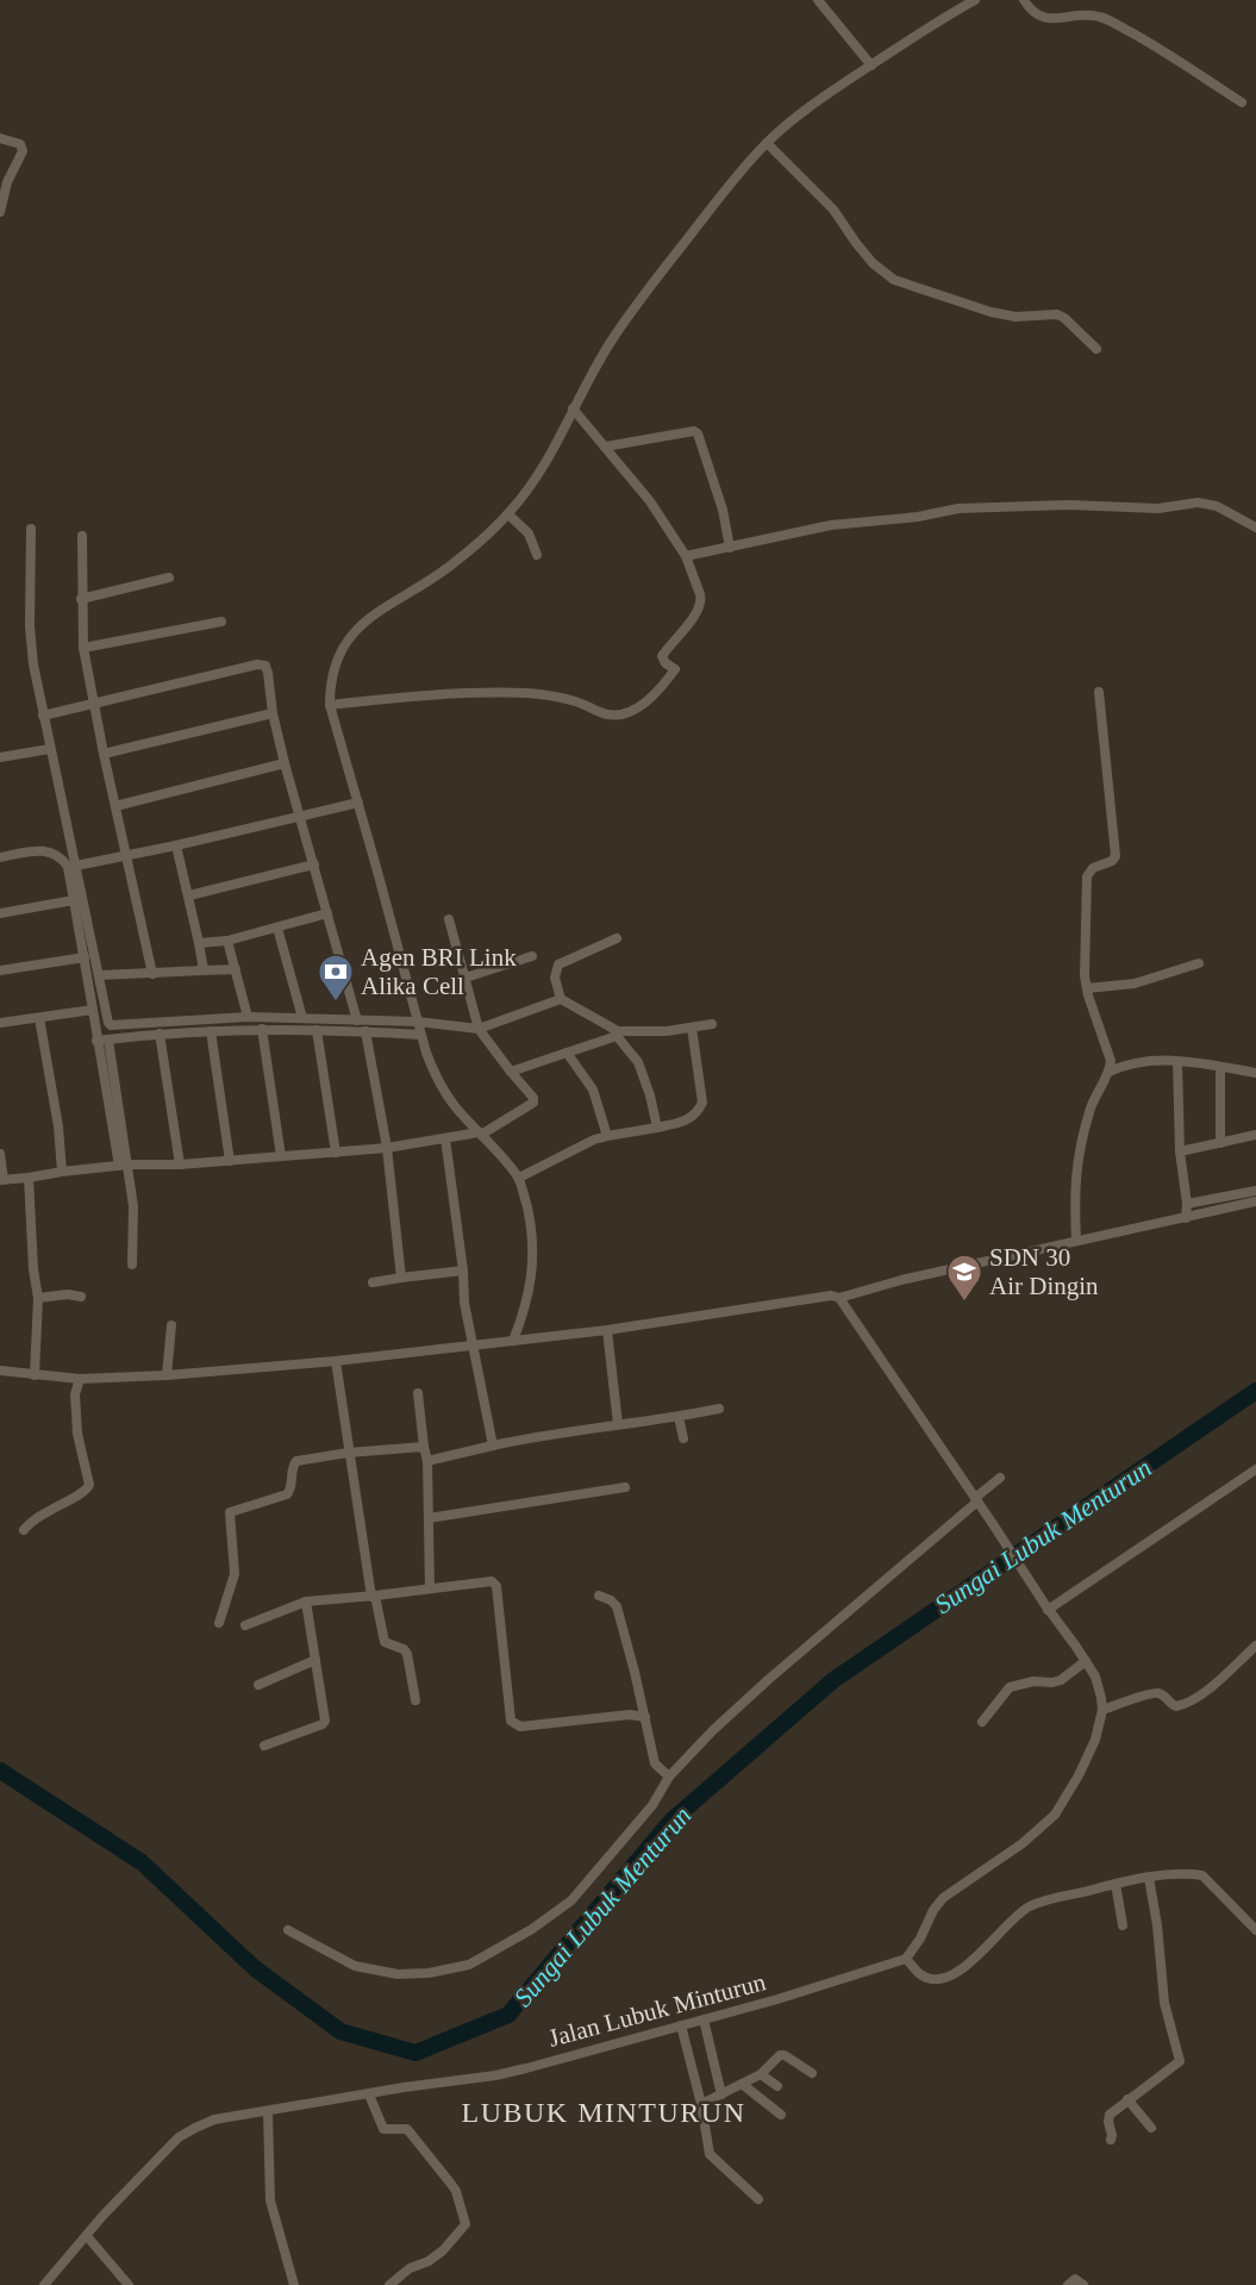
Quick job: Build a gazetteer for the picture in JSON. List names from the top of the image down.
{
  "streets": {
    "street": ["Jalan Lubuk Minturun"]
  },
  "districts": ["LUBUK MINTURUN"],
  "water": ["Sungai Lubuk Menturun"],
  "places": {
    "bank": ["Agen BRI Link Alika Cell"],
    "school or university": ["SDN 30 Air Dingin"]
  }
}
